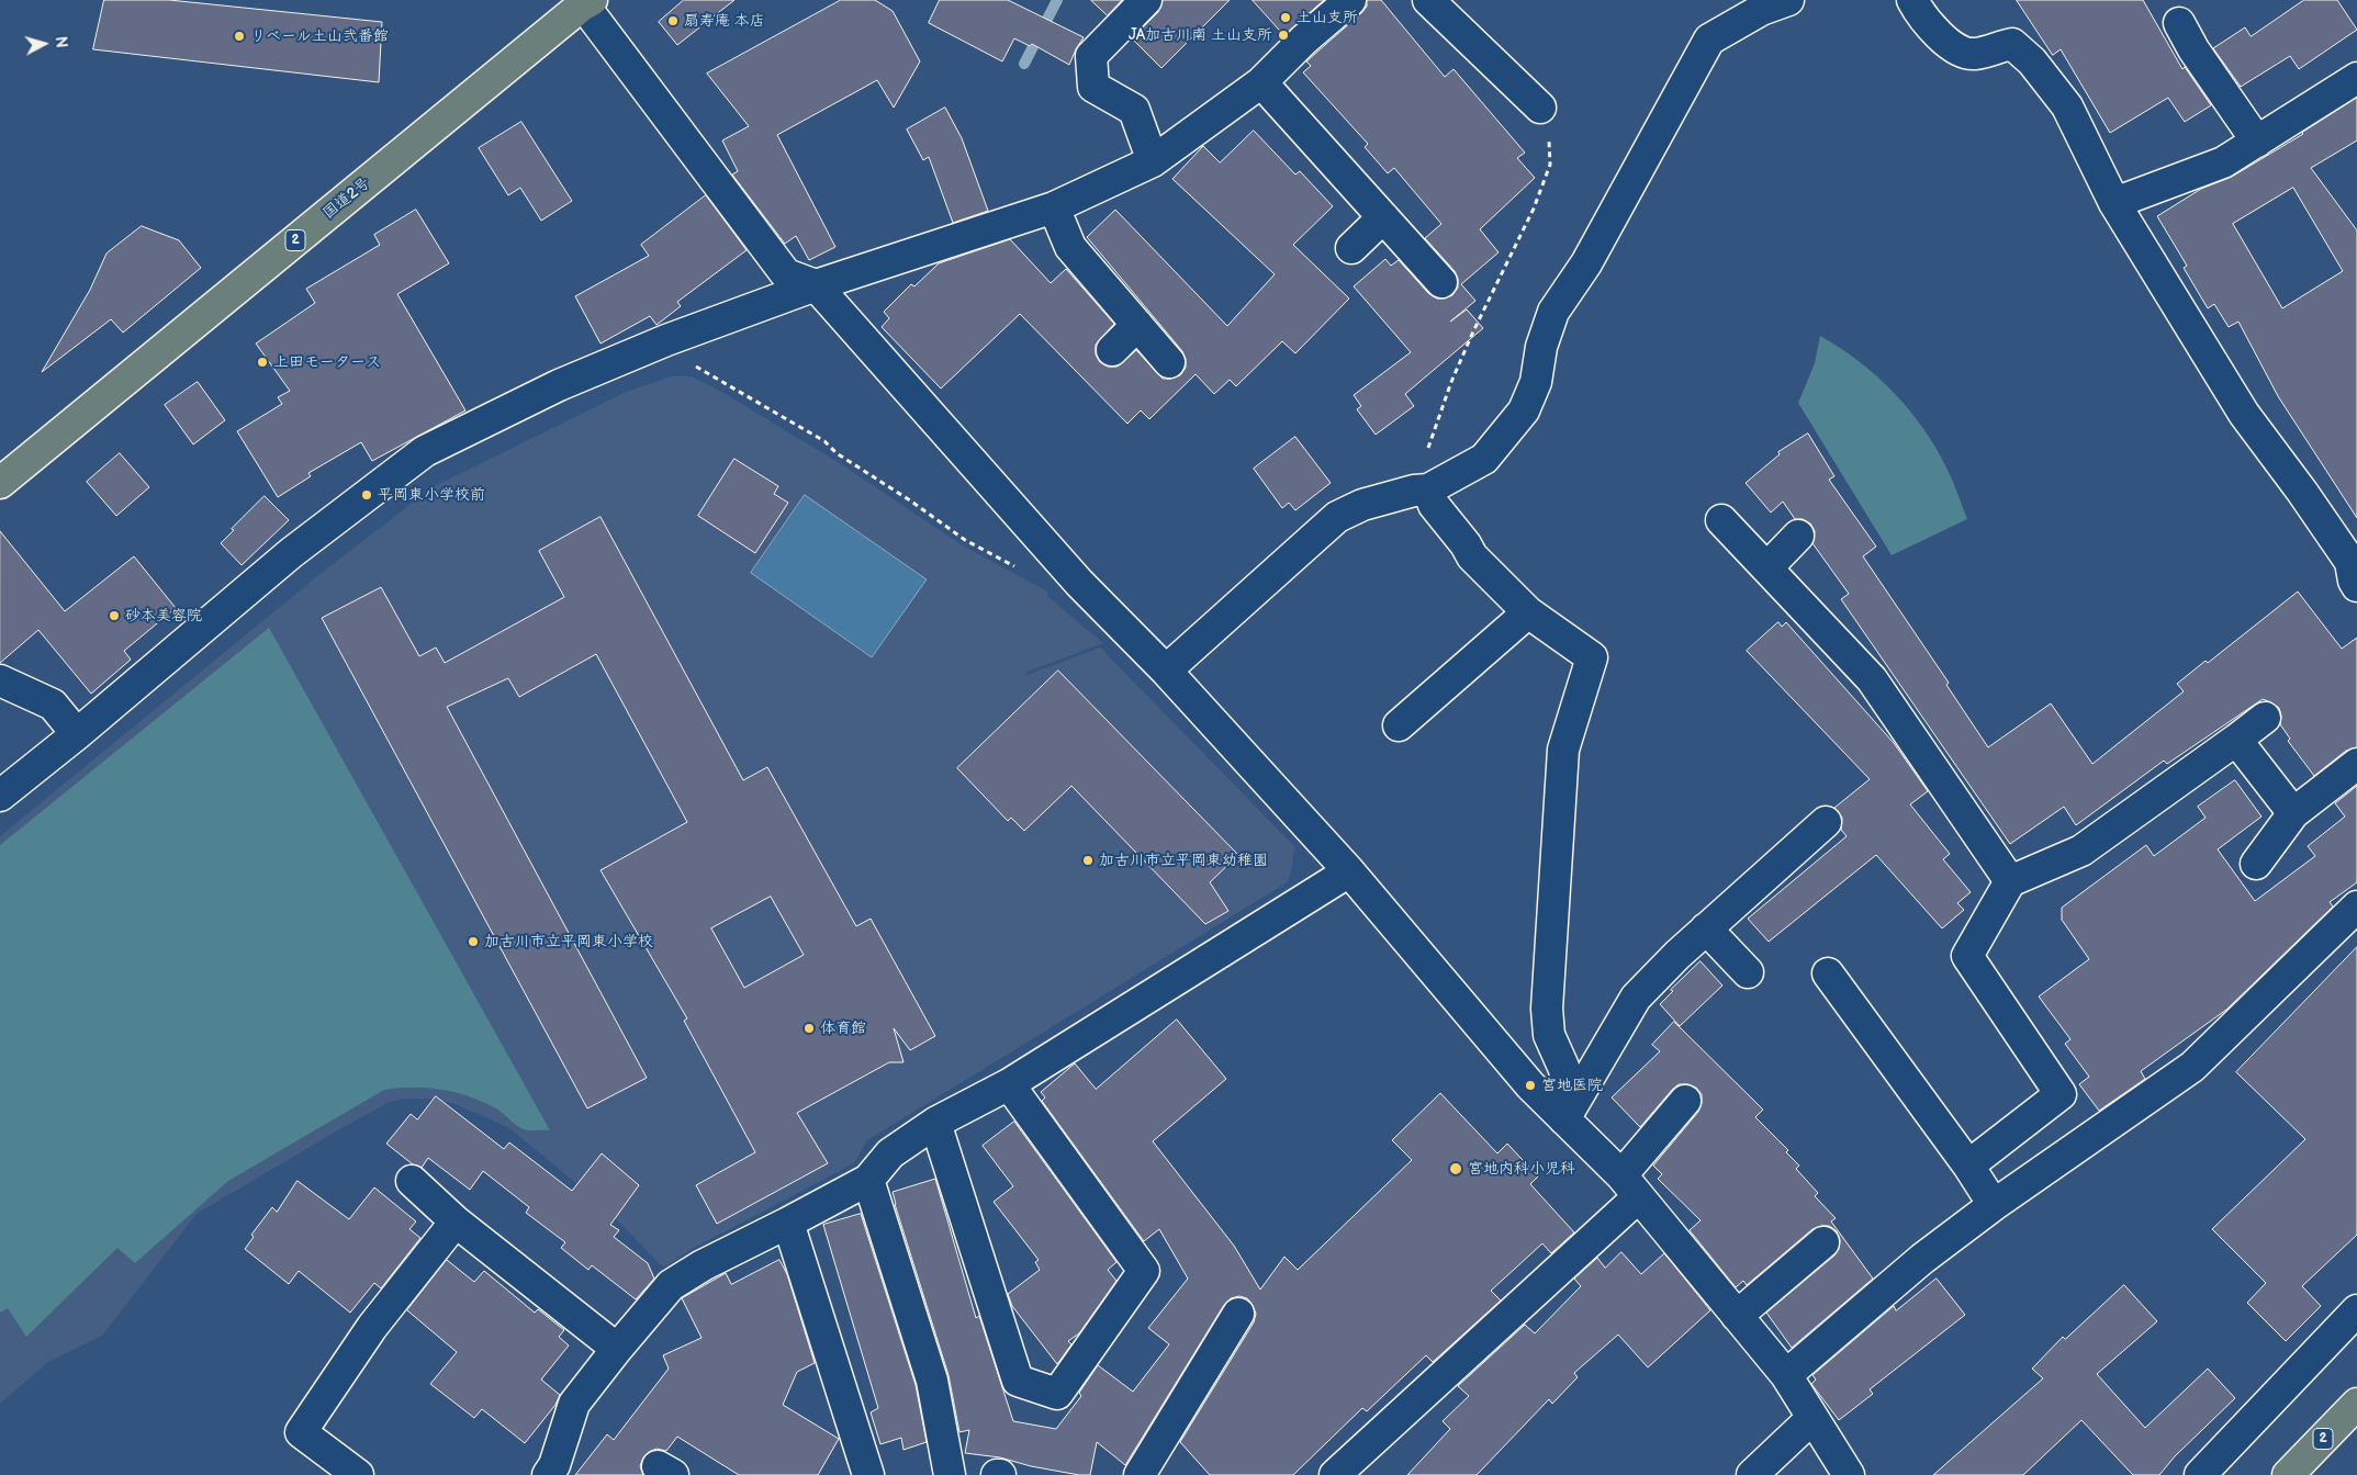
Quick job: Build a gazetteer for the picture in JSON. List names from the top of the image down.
{
  "streets": {
    "highway": ["国道2号", "2"]
  },
  "places": [
    "土山支所",
    "扇寿庵 本店",
    "JA加古川南 土山支所",
    "リベール土山弐番館",
    "上田モータース",
    "平岡東小学校前",
    "砂本美容院",
    "加古川市立平岡東幼稚園",
    "加古川市立平岡東小学校",
    "体育館",
    "宮地医院",
    "宮地内科小児科"
  ],
  "north": "right"
}
